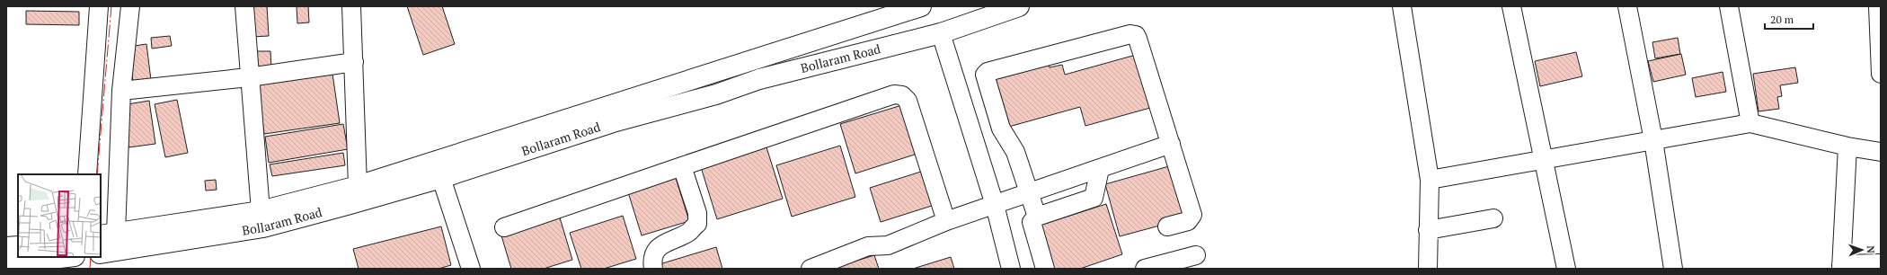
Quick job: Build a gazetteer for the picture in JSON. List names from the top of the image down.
{
  "streets": {
    "main road": ["Bollaram Road"]
  },
  "scale_bar": "20 m",
  "north": "right"
}
